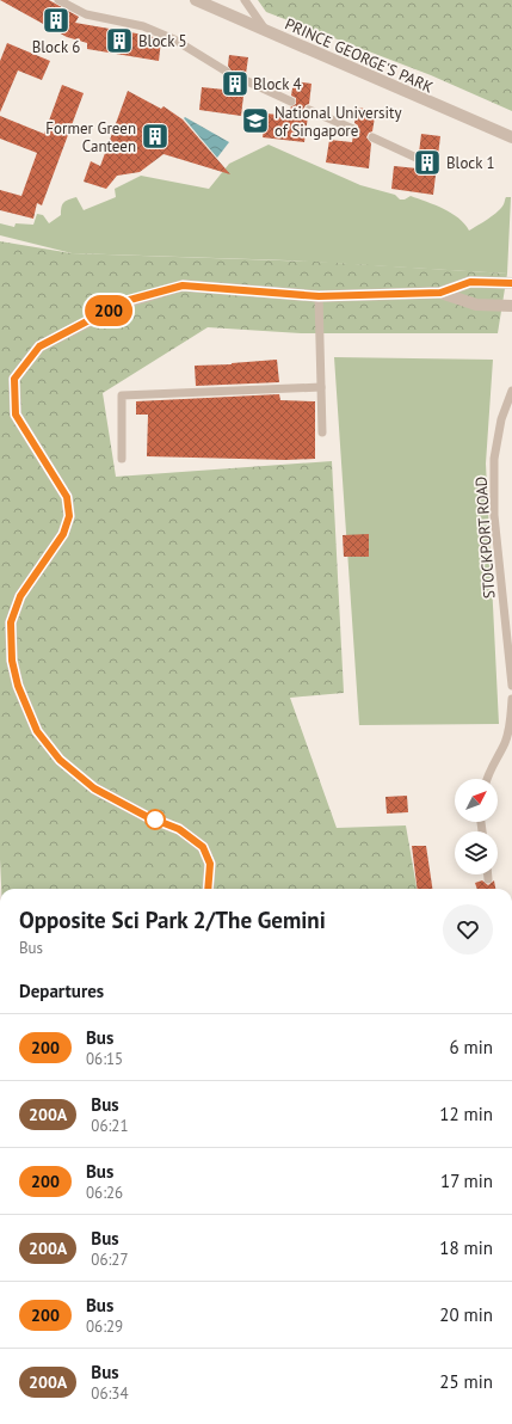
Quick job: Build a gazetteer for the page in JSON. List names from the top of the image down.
{
  "streets": {
    "street": ["PRINCE GEORGE'S PARK"],
    "lane": ["STOCKPORT ROAD"]
  },
  "places": {
    "building": [
      "Block 6",
      "Block 5",
      "Block 4",
      "Former Green Canteen",
      "Block 1"
    ],
    "school or university": ["National University of Singapore"]
  },
  "lines": ["bus line 200"],
  "north": "top right",
  "page": {
    "on_map": "200",
    "heading": [
      ["Opposite Sci Park 2/The Gemini", "Bus"],
      "Departures"
    ],
    "list": [
      {
        "mark": "200",
        "name": "Bus",
        "note": "06:15",
        "value": "6 min"
      },
      {
        "mark": "200A",
        "name": "Bus",
        "note": "06:21",
        "value": "12 min"
      },
      {
        "mark": "200",
        "name": "Bus",
        "note": "06:26",
        "value": "17 min"
      },
      {
        "mark": "200A",
        "name": "Bus",
        "note": "06:27",
        "value": "18 min"
      },
      {
        "mark": "200",
        "name": "Bus",
        "note": "06:29",
        "value": "20 min"
      },
      {
        "mark": "200A",
        "name": "Bus",
        "note": "06:34",
        "value": "25 min"
      }
    ]
  }
}
